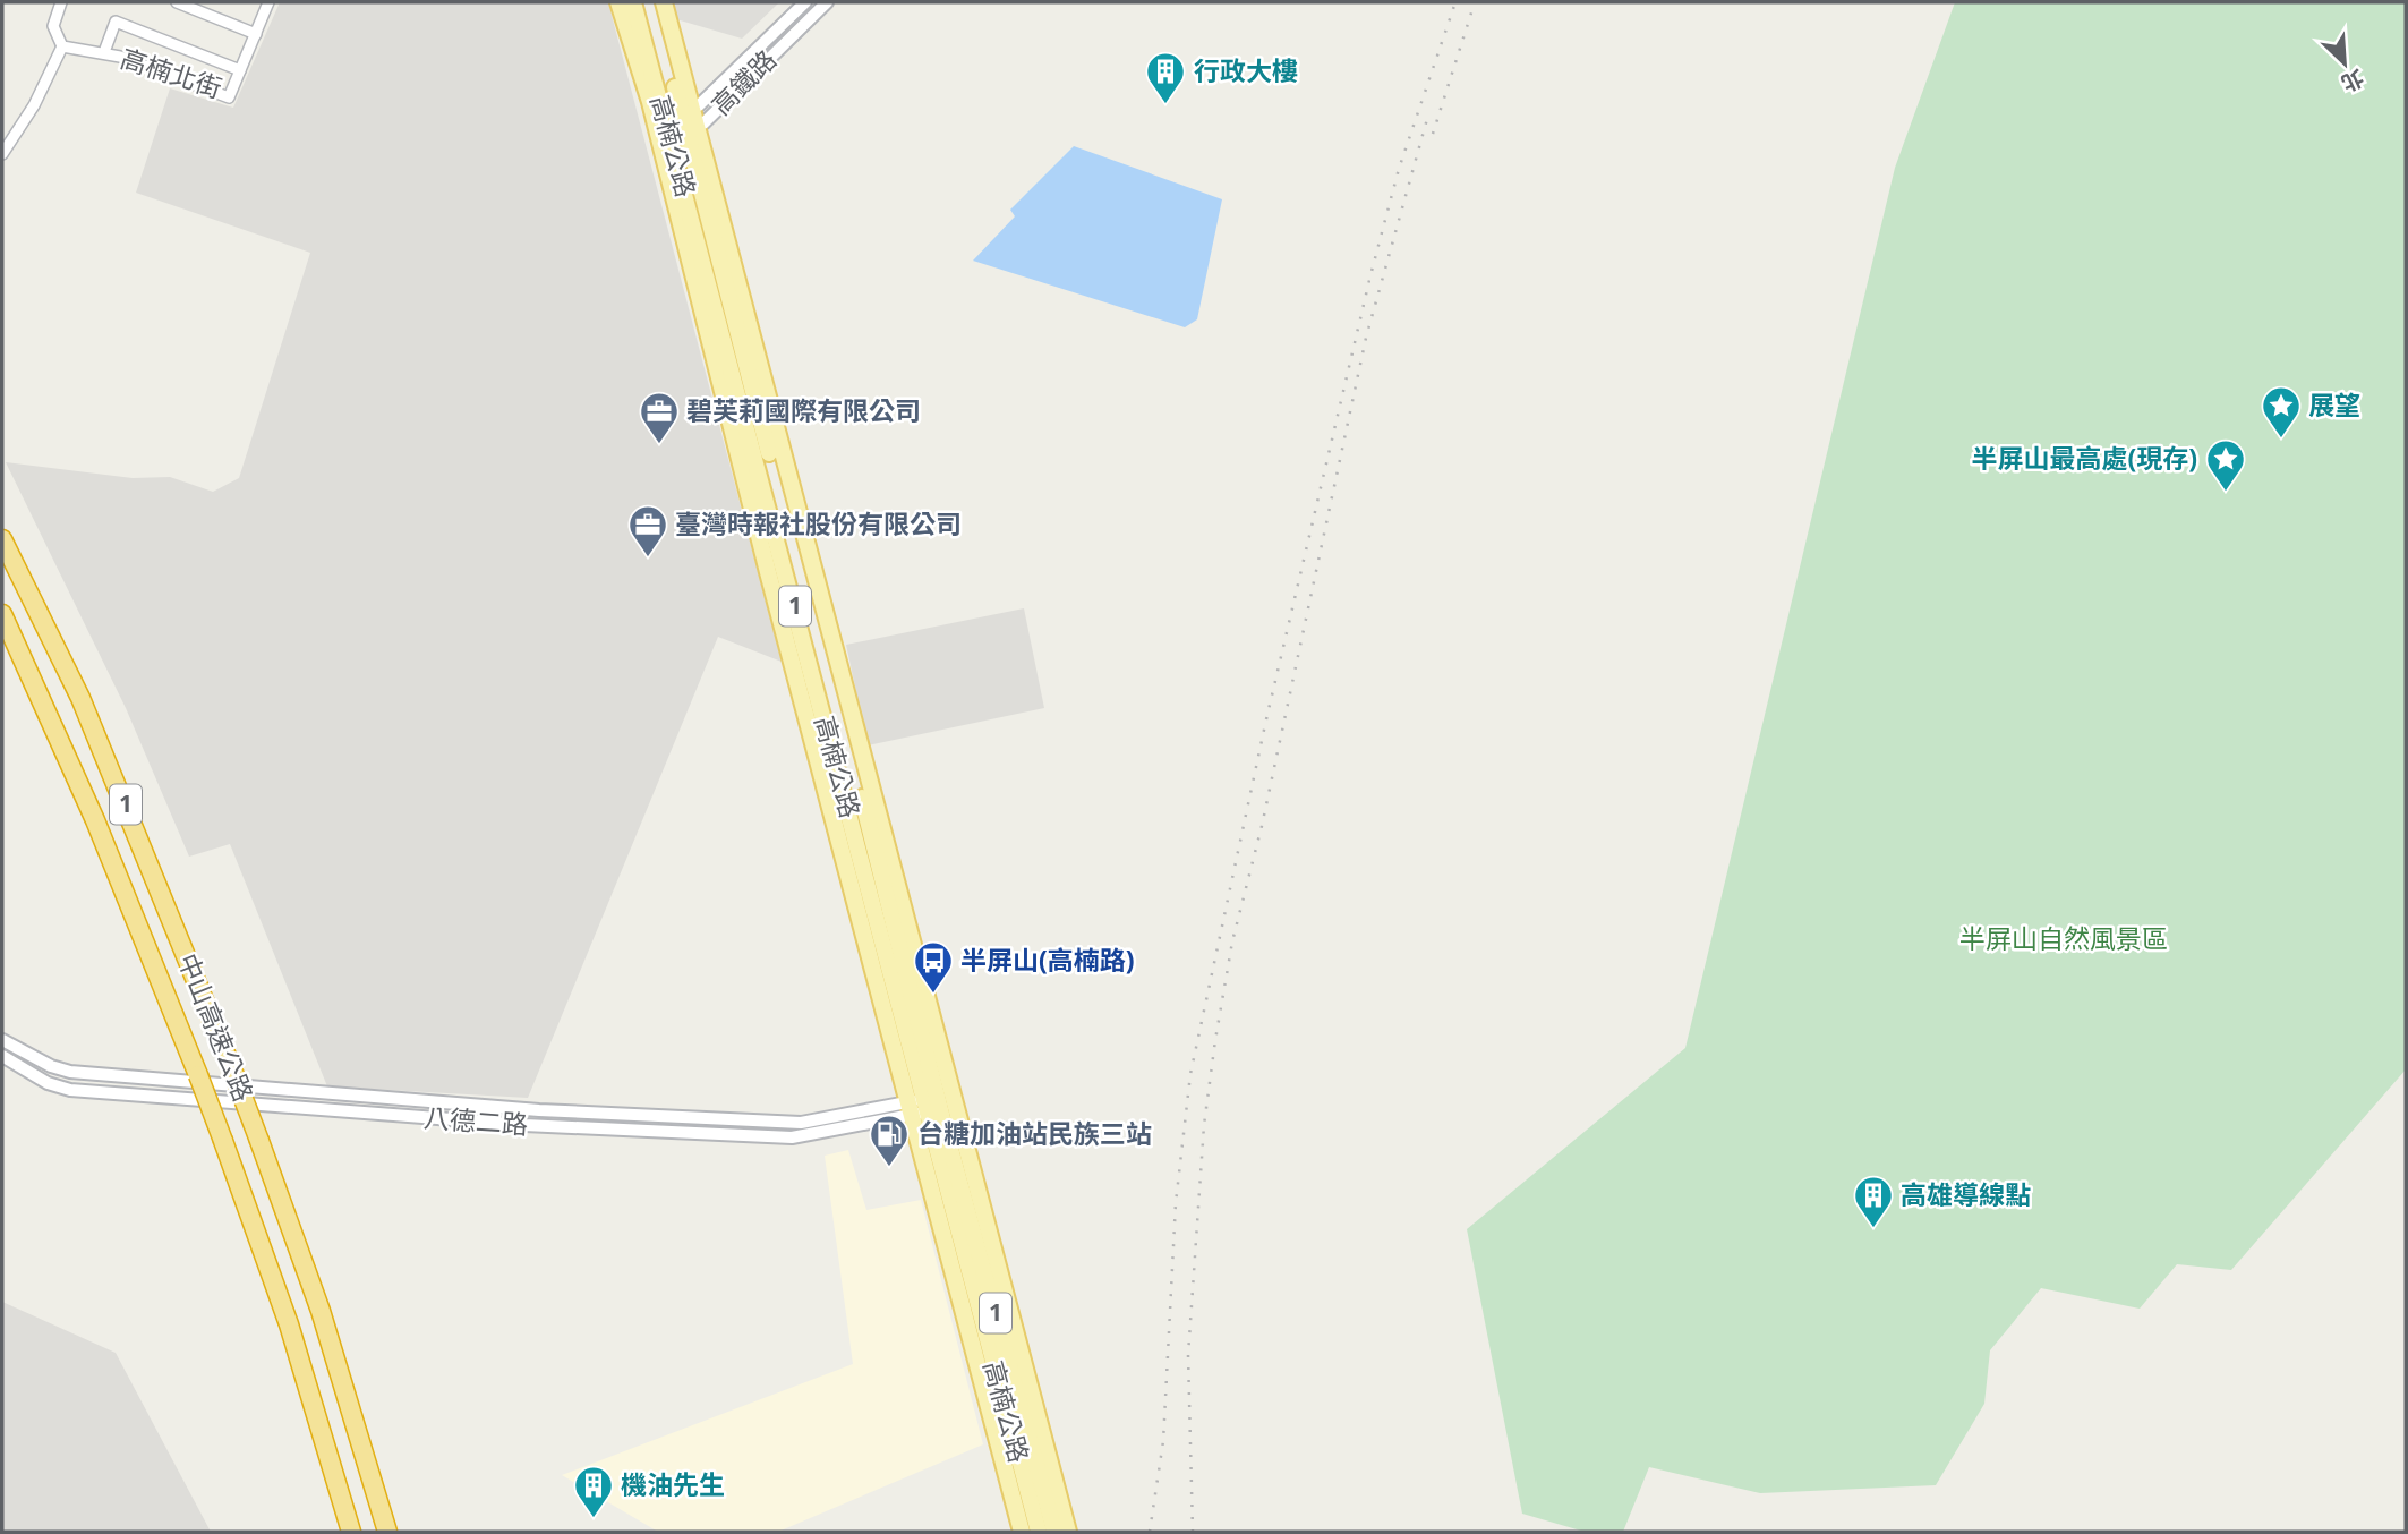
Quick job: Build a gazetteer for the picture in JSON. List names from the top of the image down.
{
  "streets": {
    "highway": ["1", "中山高速公路"],
    "main road": ["高楠公路"],
    "street": ["高楠北街", "高鐵路", "八德二路"]
  },
  "crossings": [
    ["高鐵路", "高楠公路"],
    ["高楠公路", "八德二路"]
  ],
  "parks": ["半屏山自然風景區"],
  "places": {
    "building": ["行政大樓", "高雄導線點", "機油先生"],
    "place": ["展望", "半屏山最高處(現存)"],
    "office": ["碧芙莉國際有限公司", "臺灣時報社股份有限公司"],
    "bus stop": ["半屏山(高楠路)"],
    "fuel station": ["台糖加油站民族三站"]
  },
  "north": "bottom right"
}
